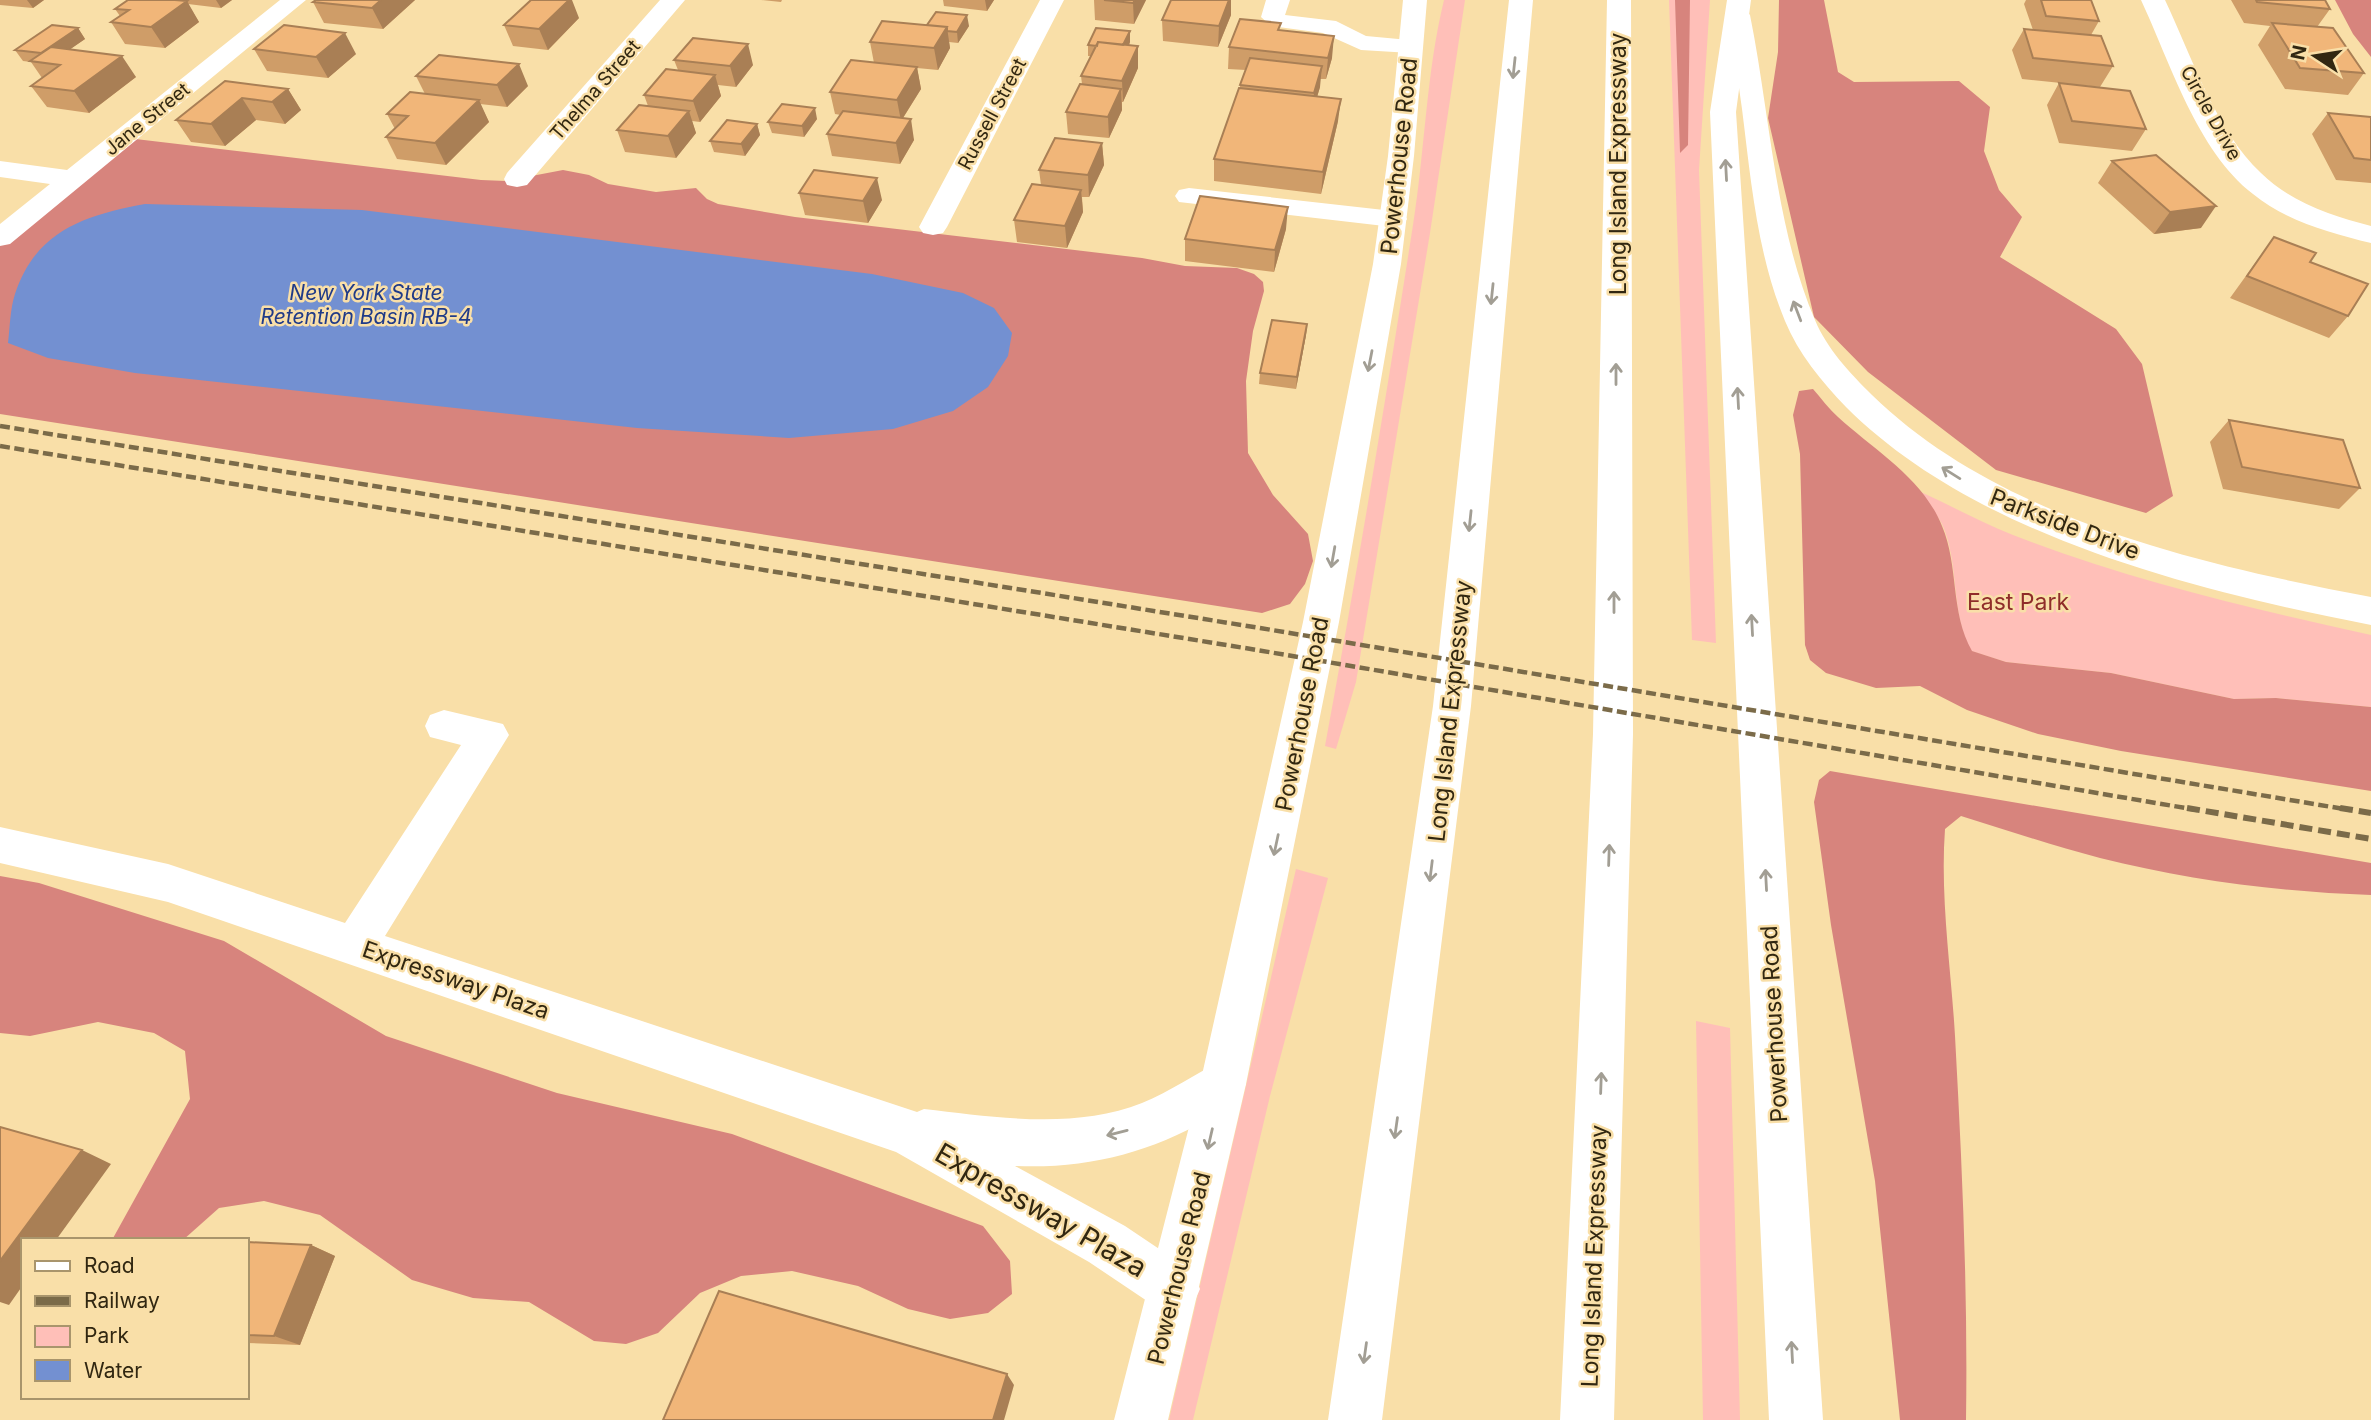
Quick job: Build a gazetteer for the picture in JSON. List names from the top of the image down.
{
  "streets": {
    "main road": [
      "Thelma Street",
      "Circle Drive",
      "Russell Street",
      "Jane Street",
      "Powerhouse Road",
      "Long Island Expressway",
      "Parkside Drive",
      "Expressway Plaza"
    ]
  },
  "crossings": [
    ["Powerhouse Road", "Parkside Drive"],
    ["Powerhouse Road", "Expressway Plaza"]
  ],
  "one_way": ["Parkside Drive"],
  "water": ["New York State Retention Basin RB-4"],
  "parks": ["East Park"],
  "legend": [
    "Road",
    "Railway",
    "Park",
    "Water"
  ],
  "north": "left"
}
